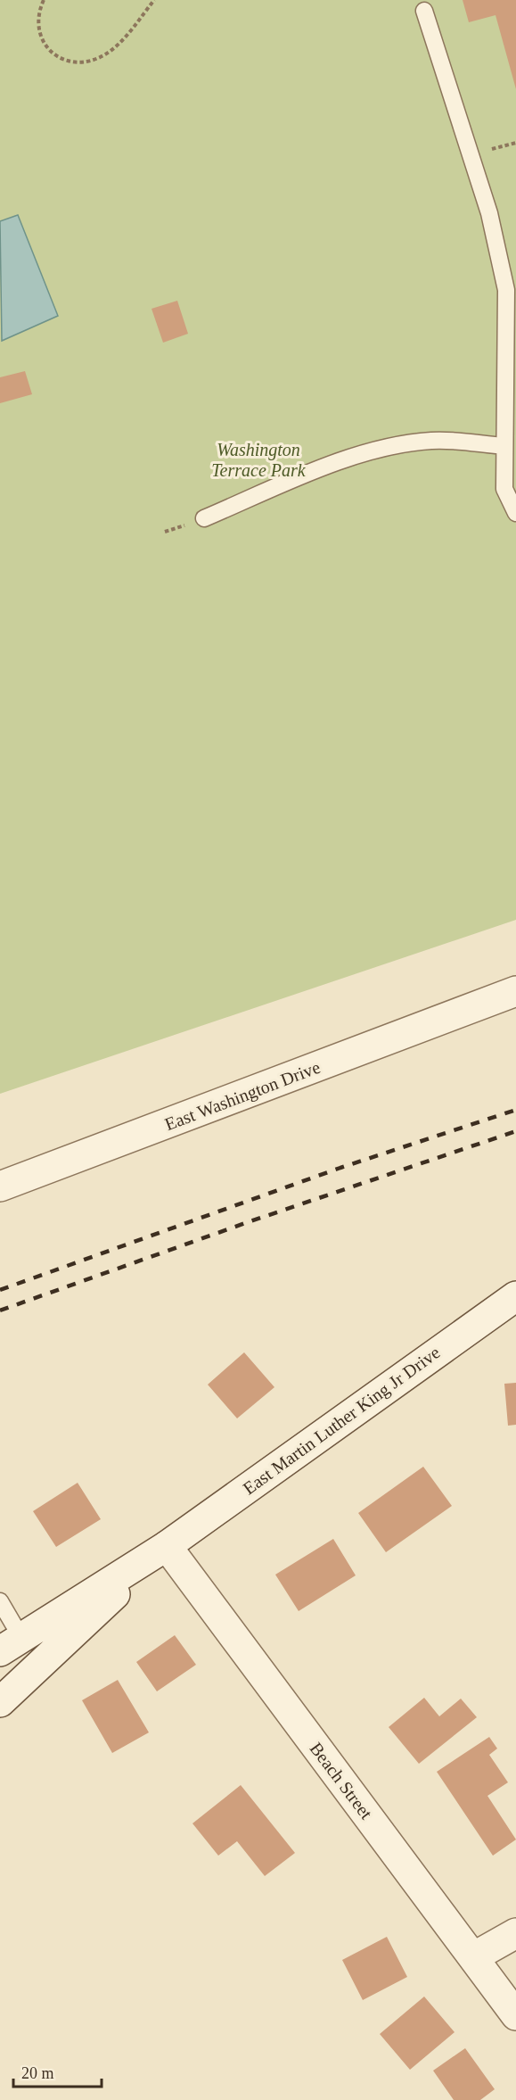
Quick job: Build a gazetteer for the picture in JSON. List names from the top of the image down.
{
  "streets": {
    "street": ["East Washington Drive", "East Martin Luther King Jr Drive", "Beach Street"]
  },
  "crossings": [
    ["East Martin Luther King Jr Drive", "Beach Street"]
  ],
  "parks": ["Washington Terrace Park"],
  "scale_bar": "20 m"
}
